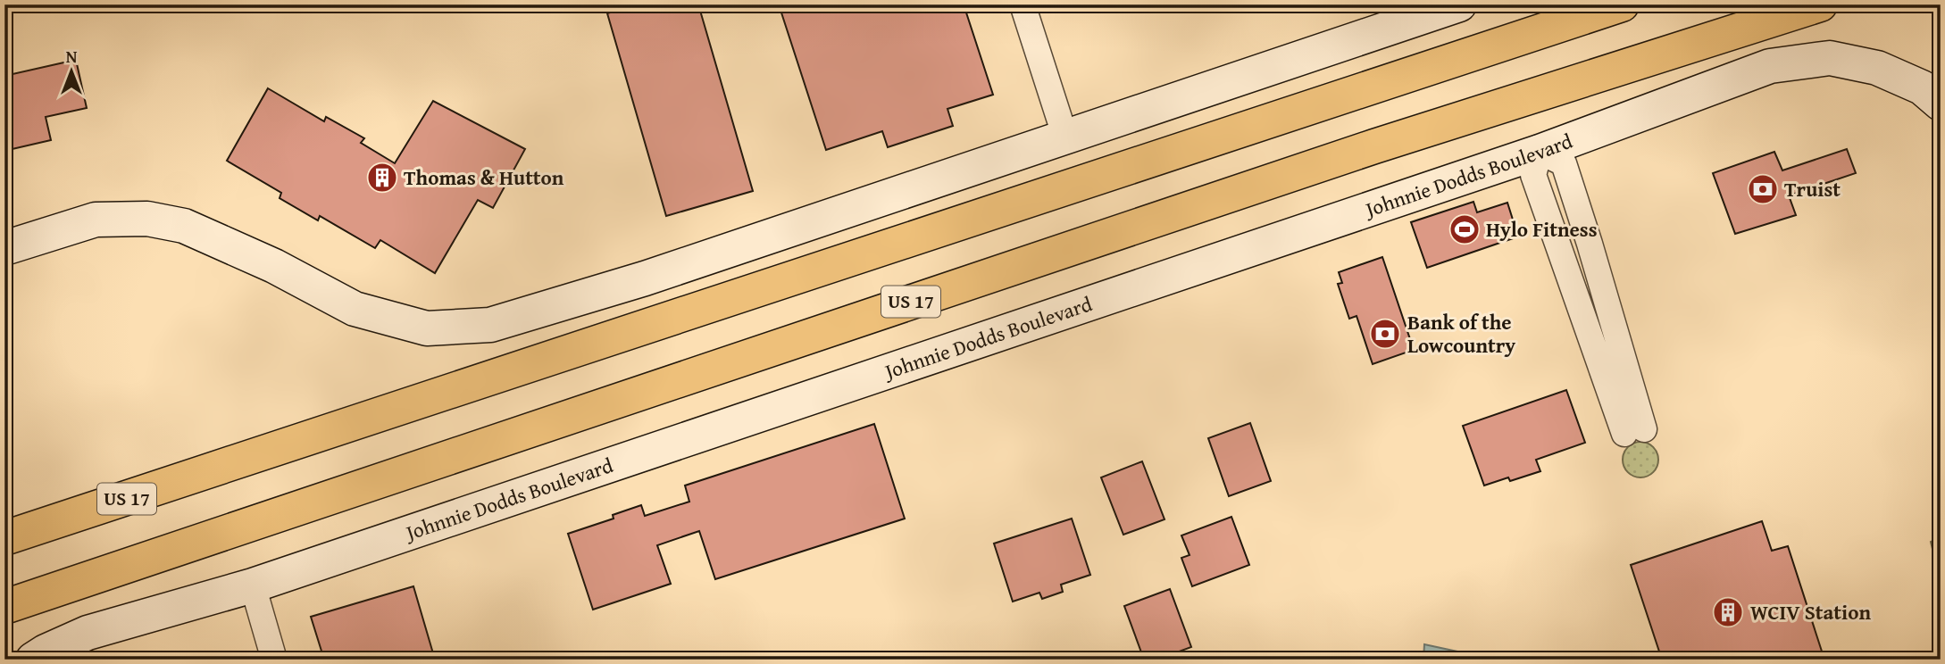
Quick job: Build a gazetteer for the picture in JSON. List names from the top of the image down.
{
  "streets": {
    "highway": ["US 17"],
    "street": ["Johnnie Dodds Boulevard"]
  },
  "places": {
    "building": ["Thomas & Hutton", "WCIV Station"],
    "bank": ["Truist", "Bank of the Lowcountry"],
    "sports": ["Hylo Fitness"]
  },
  "north": "top"
}
